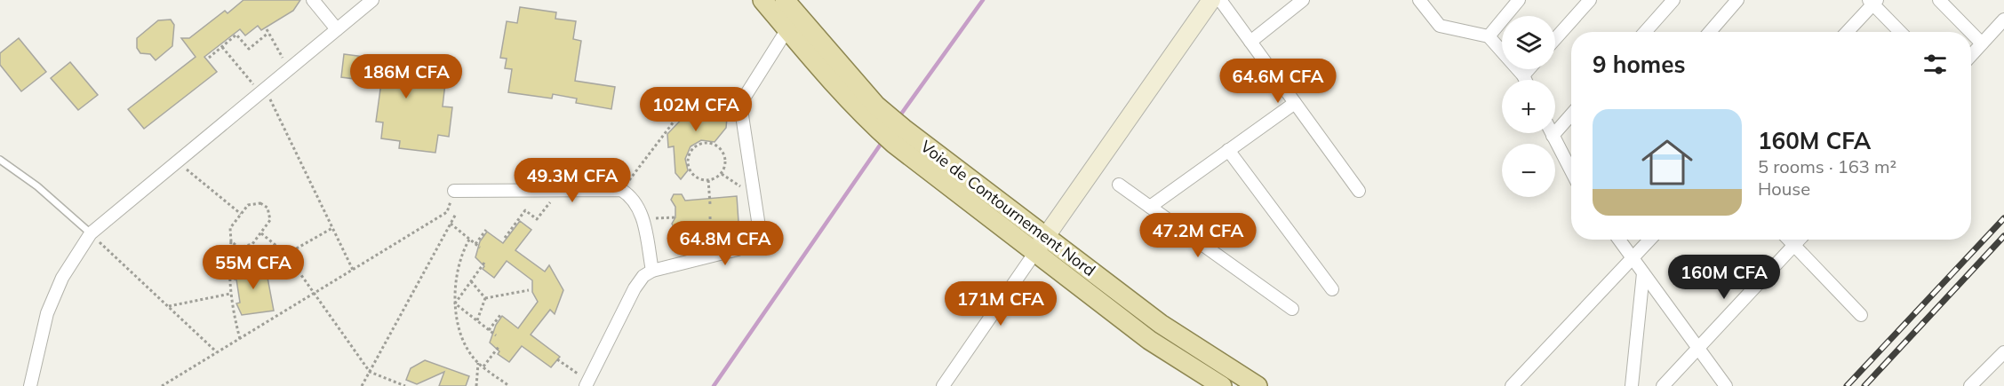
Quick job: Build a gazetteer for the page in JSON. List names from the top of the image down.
{
  "streets": {
    "main road": ["Voie de Contournement Nord"]
  },
  "page": {
    "map_buttons": ["+", "−"],
    "heading": "9 homes",
    "price": [
      "186M CFA",
      "64.6M CFA",
      "102M CFA",
      "49.3M CFA",
      "47.2M CFA",
      "64.8M CFA",
      "55M CFA",
      "160M CFA",
      "171M CFA"
    ],
    "list": [
      {
        "name": "160M CFA",
        "note": "5 rooms · 163 m² · House"
      }
    ]
  }
}
